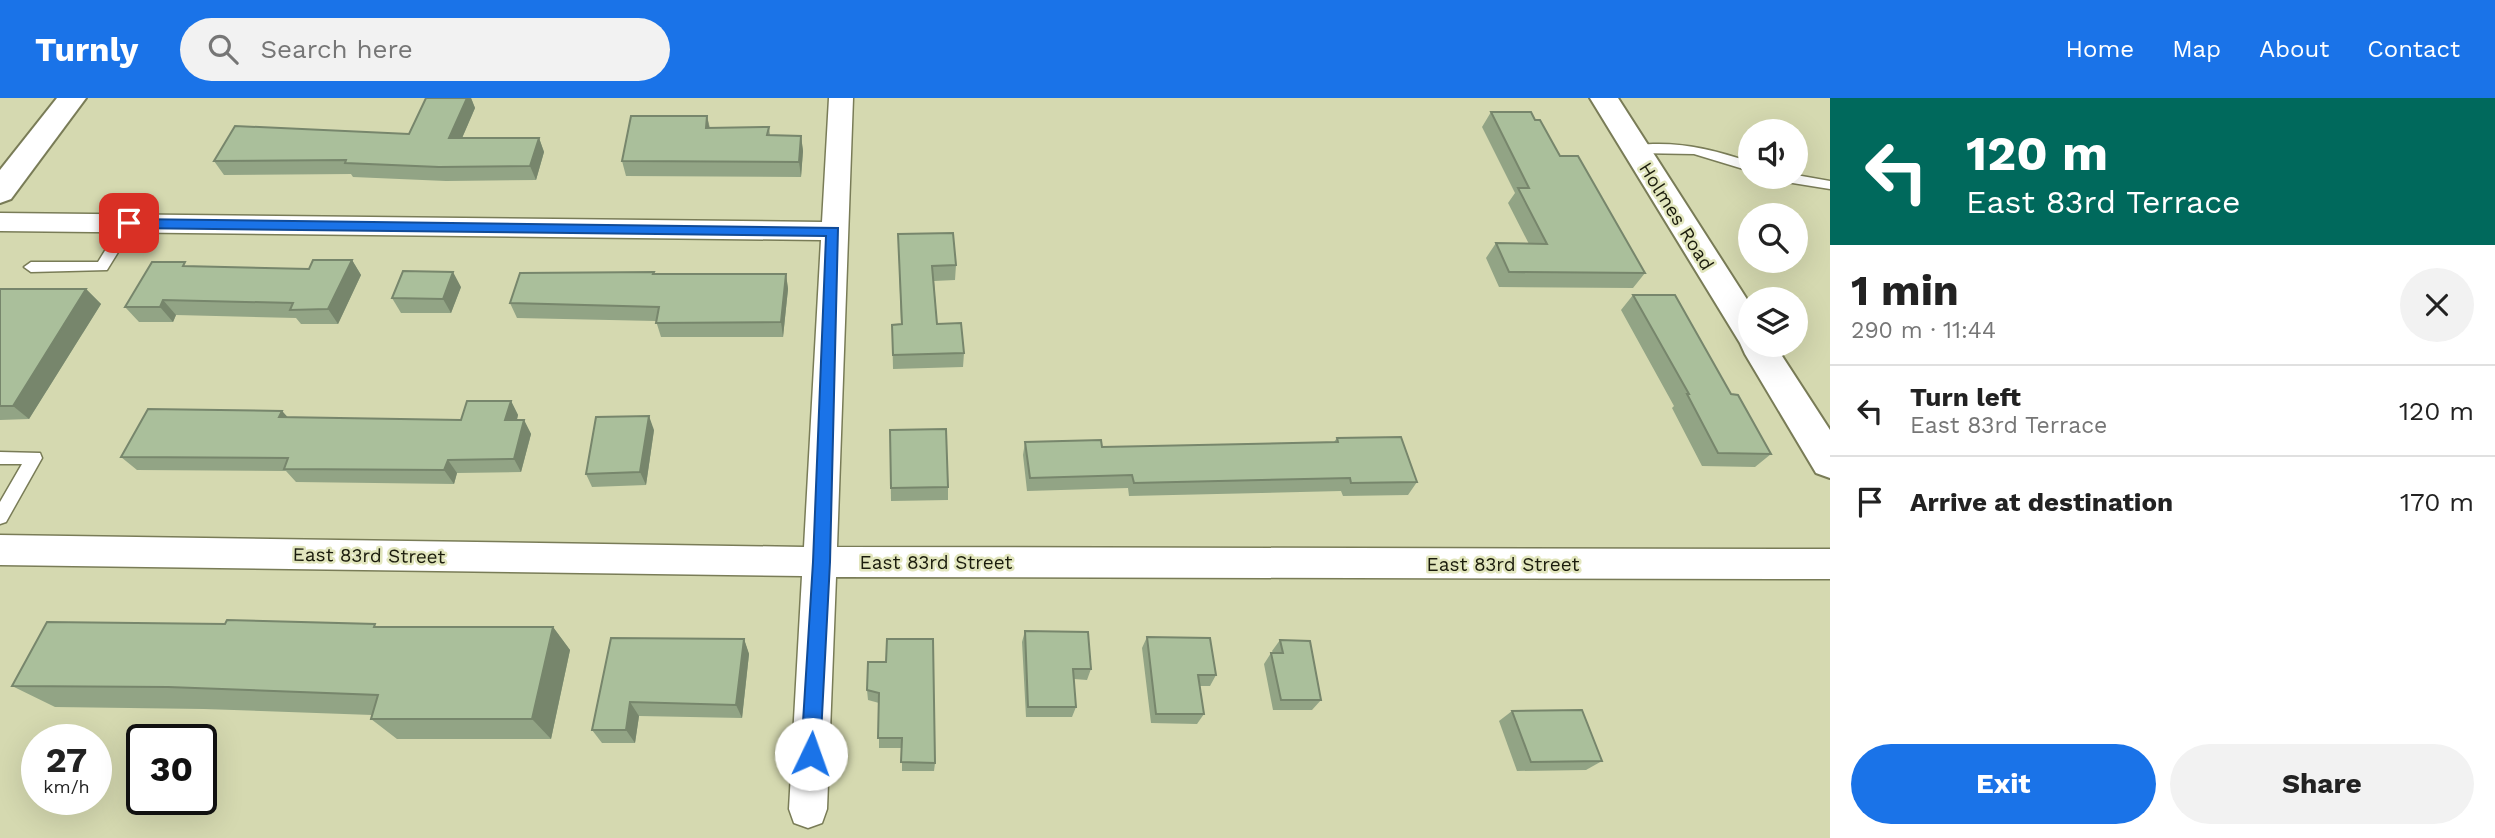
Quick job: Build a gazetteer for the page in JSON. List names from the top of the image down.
{
  "streets": {
    "main road": ["Holmes Road"],
    "street": ["East 83rd Street"]
  },
  "page": {
    "header": "Turnly",
    "search": "Search here",
    "nav": [
      "Home",
      "Map",
      "About",
      "Contact"
    ],
    "turn": ["120 m", "East 83rd Terrace"],
    "heading": ["1 min", "290 m · 11:44"],
    "list": [
      {
        "name": "Turn left",
        "note": "East 83rd Terrace",
        "value": "120 m"
      },
      {
        "name": "Arrive at destination",
        "value": "170 m"
      }
    ],
    "speed": "27 km/h",
    "limit": "30",
    "buttons": ["Exit", "Share"]
  }
}
